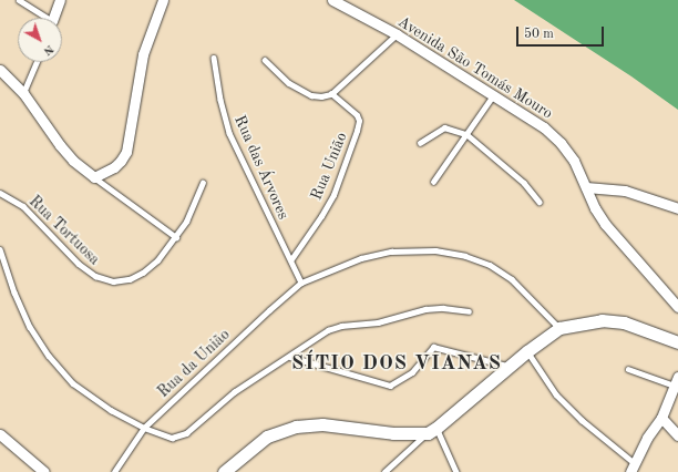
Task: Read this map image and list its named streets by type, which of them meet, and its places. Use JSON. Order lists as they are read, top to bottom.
{
  "streets": {
    "street": ["Avenida São Tomás Mouro"],
    "lane": [
      "Rua União",
      "Rua das Árvores",
      "Rua Tortuosa",
      "Rua da União"
    ]
  },
  "crossings": [
    ["Rua União", "Rua das Árvores"],
    ["Rua das Árvores", "Rua da União"]
  ],
  "districts": ["SÍTIO DOS VIANAS"],
  "scale_bar": "50 m",
  "north": "bottom right"
}
